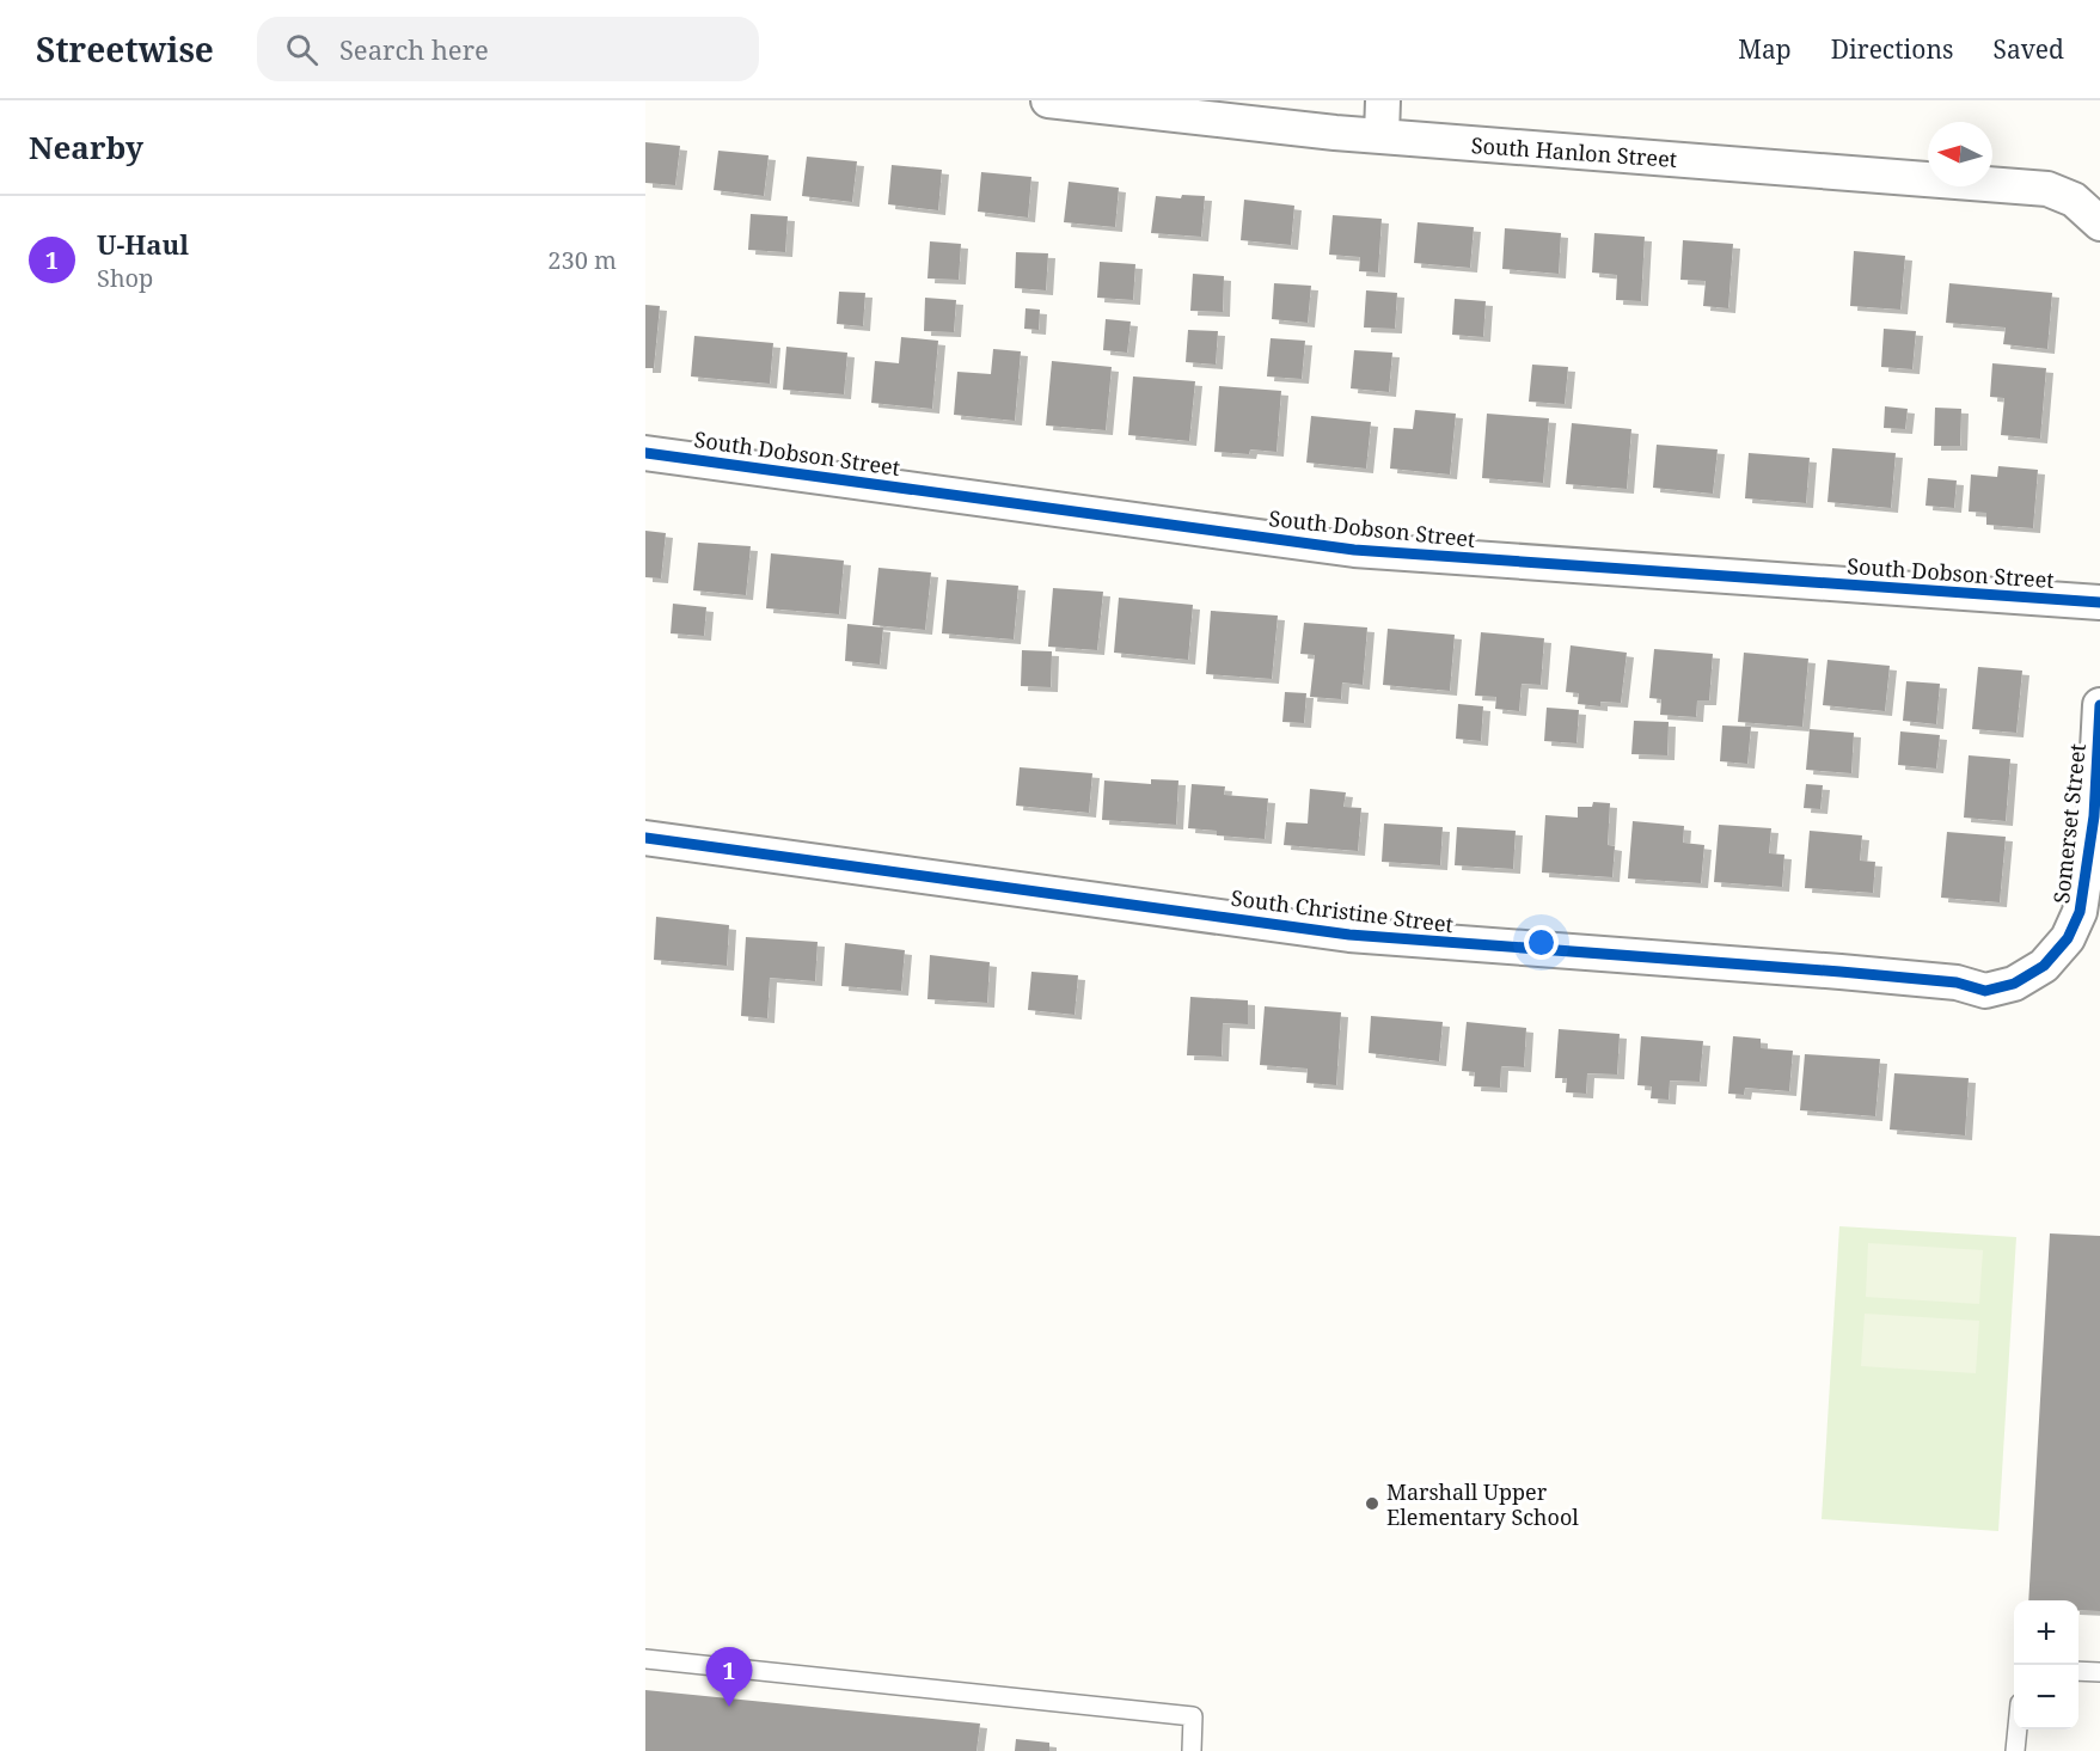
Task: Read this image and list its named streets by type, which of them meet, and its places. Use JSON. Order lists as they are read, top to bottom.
{
  "streets": {
    "street": [
      "South Hanlon Street",
      "South Dobson Street",
      "Somerset Street",
      "South Christine Street"
    ]
  },
  "crossings": [
    ["Somerset Street", "South Christine Street"]
  ],
  "places": ["Marshall Upper Elementary School"],
  "north": "left",
  "page": {
    "header": "Streetwise",
    "search": "Search here",
    "nav": ["Map", "Directions", "Saved"],
    "heading": "Nearby",
    "list": [
      {
        "mark": "1",
        "name": "U-Haul",
        "note": "Shop",
        "value": "230 m"
      }
    ],
    "map_buttons": ["+", "−"],
    "pins": "1"
  }
}
